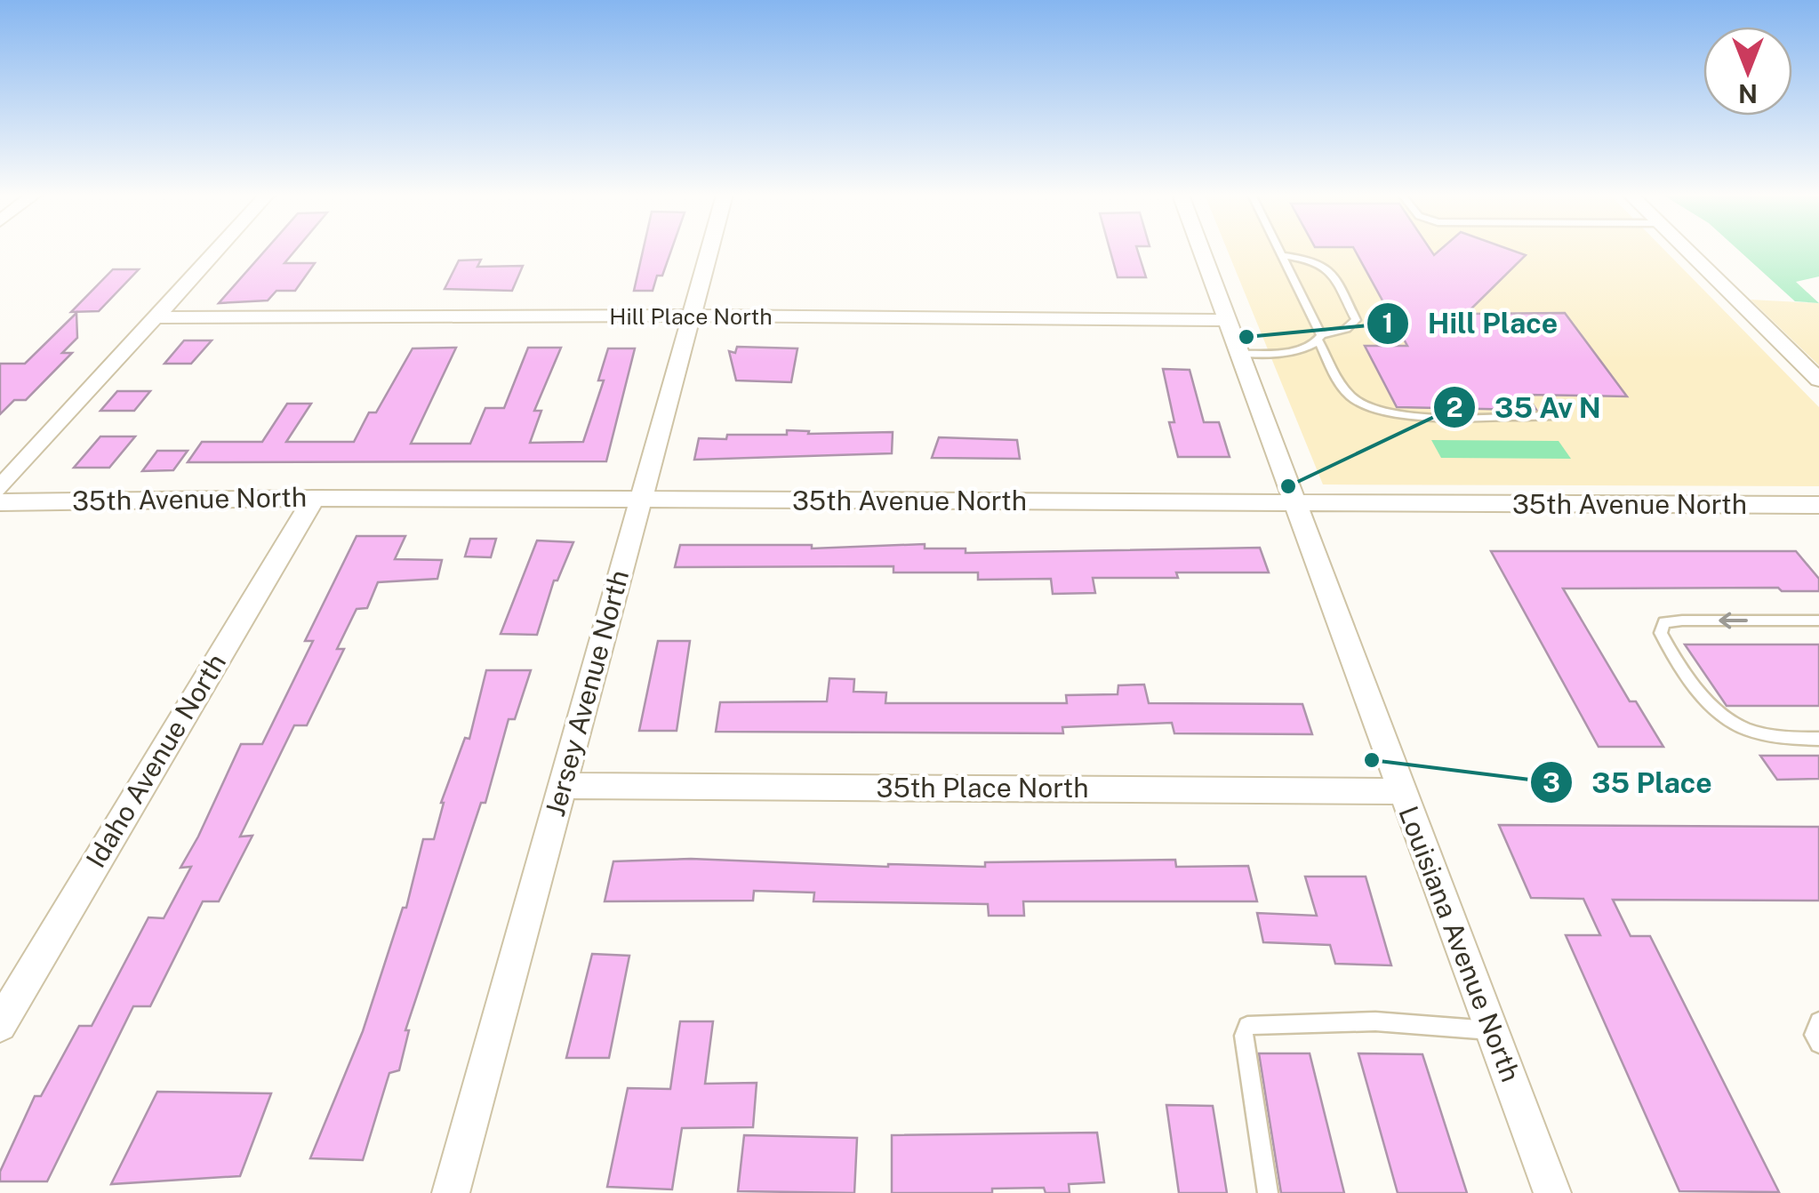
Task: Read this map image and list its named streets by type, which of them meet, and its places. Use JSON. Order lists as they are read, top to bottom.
{
  "streets": {
    "street": [
      "Hill Place North",
      "35th Avenue North",
      "Jersey Avenue North",
      "Idaho Avenue North",
      "35th Place North",
      "Louisiana Avenue North"
    ]
  },
  "crossings": [
    ["Hill Place North", "Jersey Avenue North"],
    ["Hill Place North", "Louisiana Avenue North"],
    ["35th Avenue North", "Jersey Avenue North"],
    ["35th Avenue North", "Idaho Avenue North"],
    ["35th Avenue North", "Louisiana Avenue North"],
    ["Jersey Avenue North", "35th Place North"],
    ["35th Place North", "Louisiana Avenue North"]
  ],
  "places": ["Hill Place", "35 Av N", "35 Place"],
  "north": "bottom"
}
